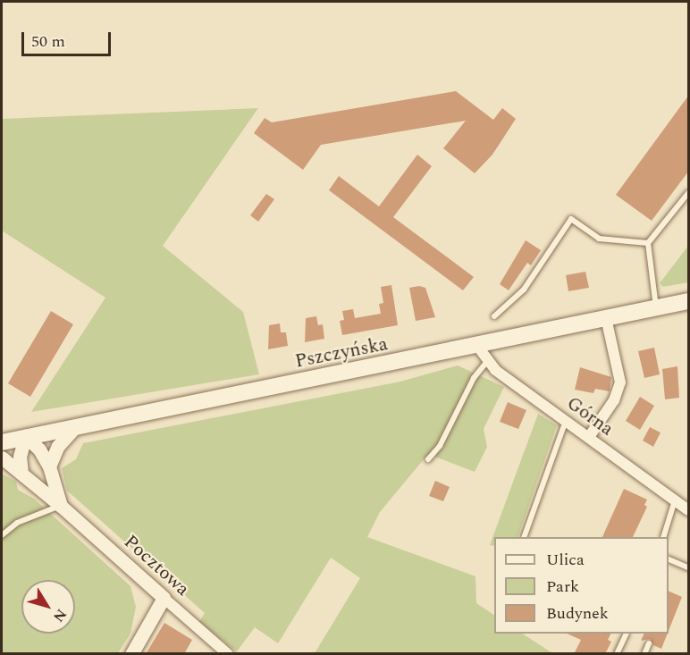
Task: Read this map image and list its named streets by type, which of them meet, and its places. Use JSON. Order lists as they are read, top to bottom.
{
  "streets": {
    "main road": ["Pszczyńska"],
    "street": ["Górna", "Pocztowa"]
  },
  "crossings": [
    ["Pszczyńska", "Górna"]
  ],
  "legend": ["Ulica", "Park", "Budynek"],
  "scale_bar": "50 m",
  "north": "bottom right"
}
